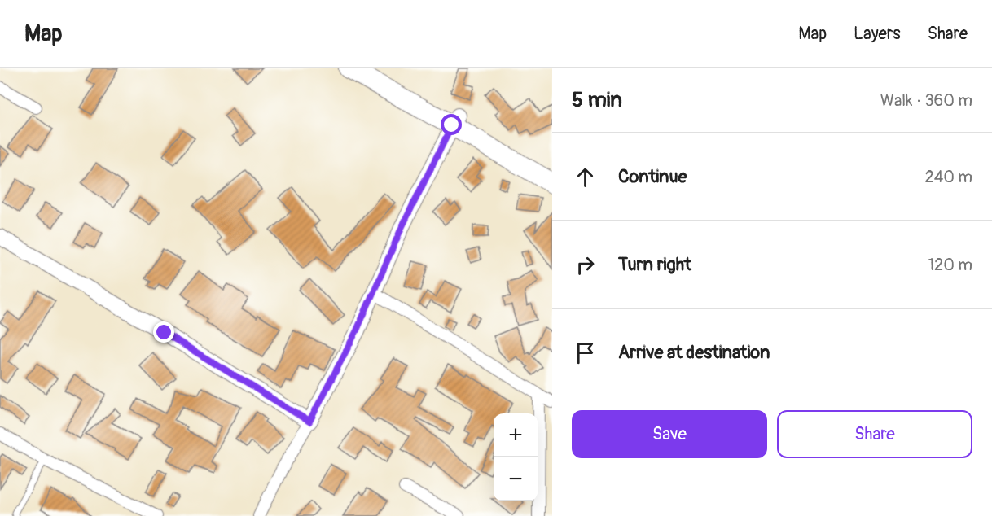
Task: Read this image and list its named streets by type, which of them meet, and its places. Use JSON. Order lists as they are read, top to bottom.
{
  "page": {
    "header": "Map",
    "nav": ["Map", "Layers", "Share"],
    "heading": ["5 min", "Walk · 360 m"],
    "list": [
      ["Continue", "240 m"],
      ["Turn right", "120 m"],
      "Arrive at destination"
    ],
    "buttons": ["Save", "Share"],
    "map_buttons": ["+", "−"]
  }
}
